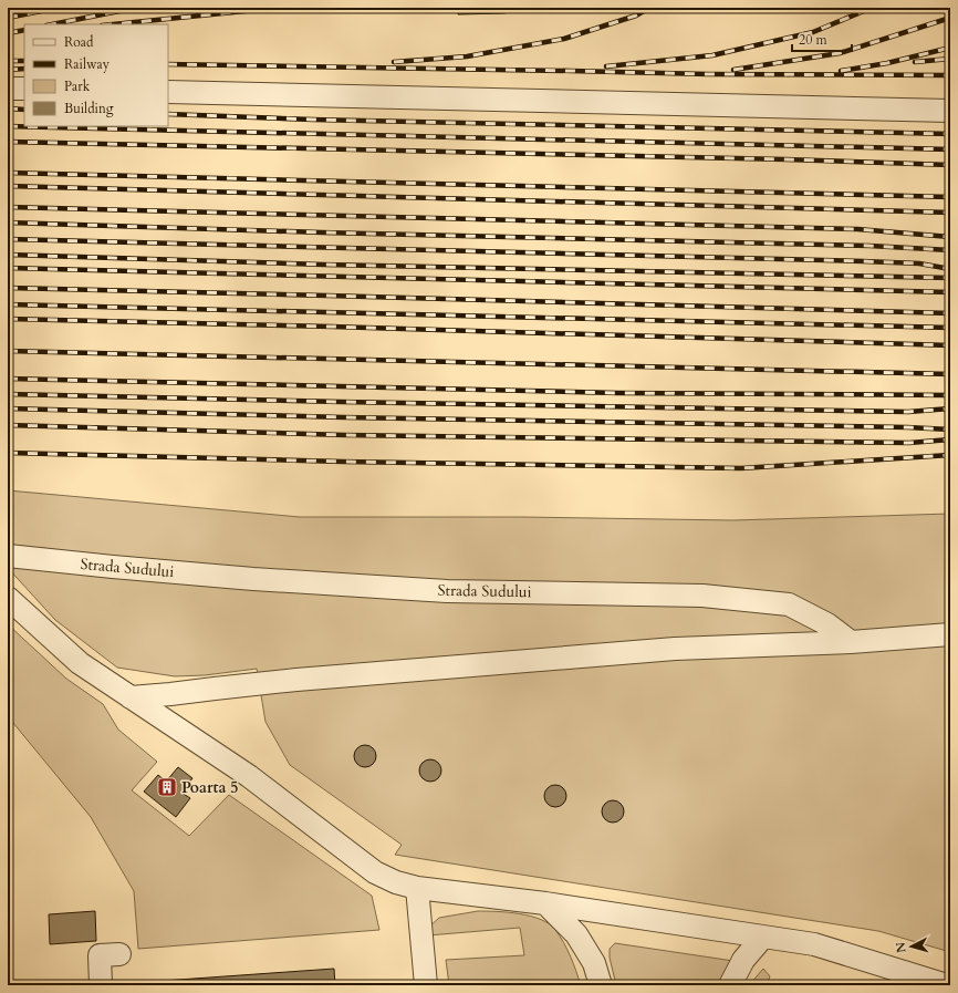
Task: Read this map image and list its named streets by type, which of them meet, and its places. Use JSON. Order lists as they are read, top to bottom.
{
  "streets": {
    "street": ["Strada Sudului"]
  },
  "places": {
    "building": ["Poarta 5"]
  },
  "legend": [
    "Road",
    "Railway",
    "Park",
    "Building"
  ],
  "scale_bar": "20 m",
  "north": "left"
}
